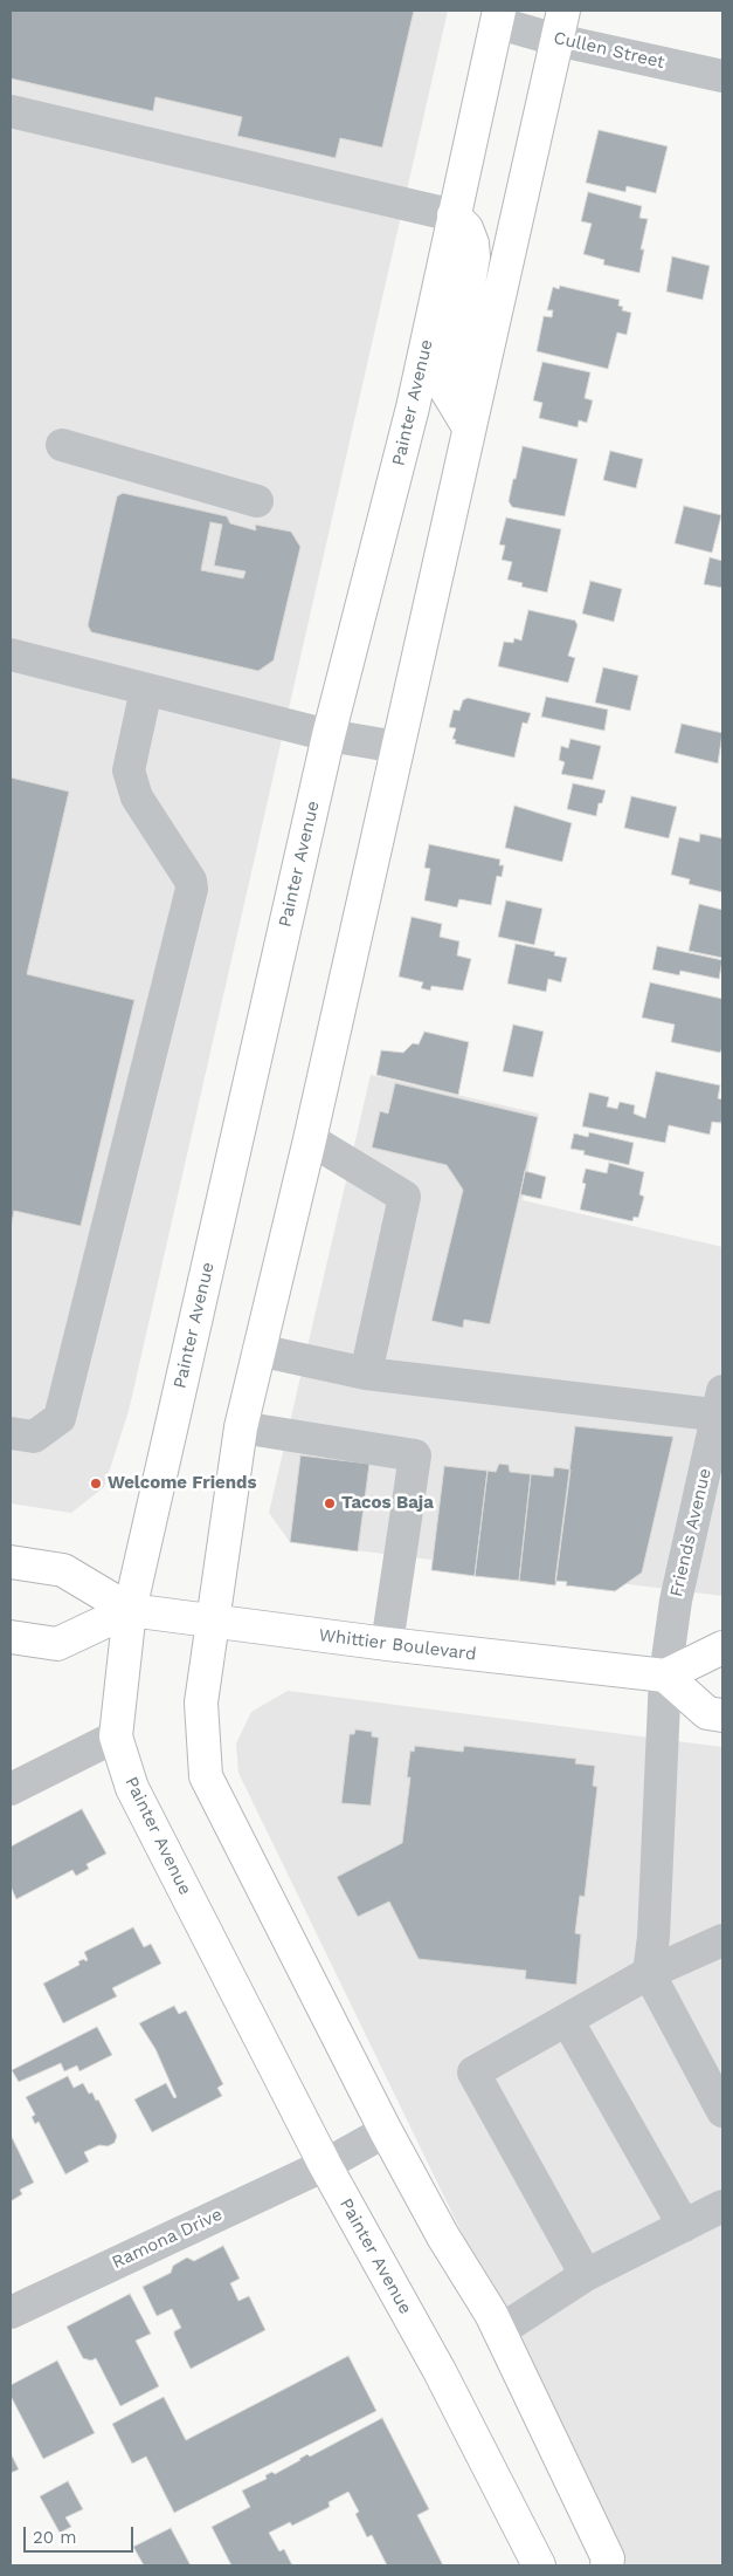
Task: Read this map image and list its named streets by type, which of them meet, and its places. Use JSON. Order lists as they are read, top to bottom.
{
  "streets": {
    "main road": ["Painter Avenue", "Whittier Boulevard"],
    "street": ["Cullen Street", "Friends Avenue", "Ramona Drive"]
  },
  "crossings": [
    ["Cullen Street", "Painter Avenue"],
    ["Painter Avenue", "Whittier Boulevard"],
    ["Painter Avenue", "Ramona Drive"],
    ["Friends Avenue", "Whittier Boulevard"]
  ],
  "places": ["Welcome Friends", "Tacos Baja"],
  "scale_bar": "20 m"
}
